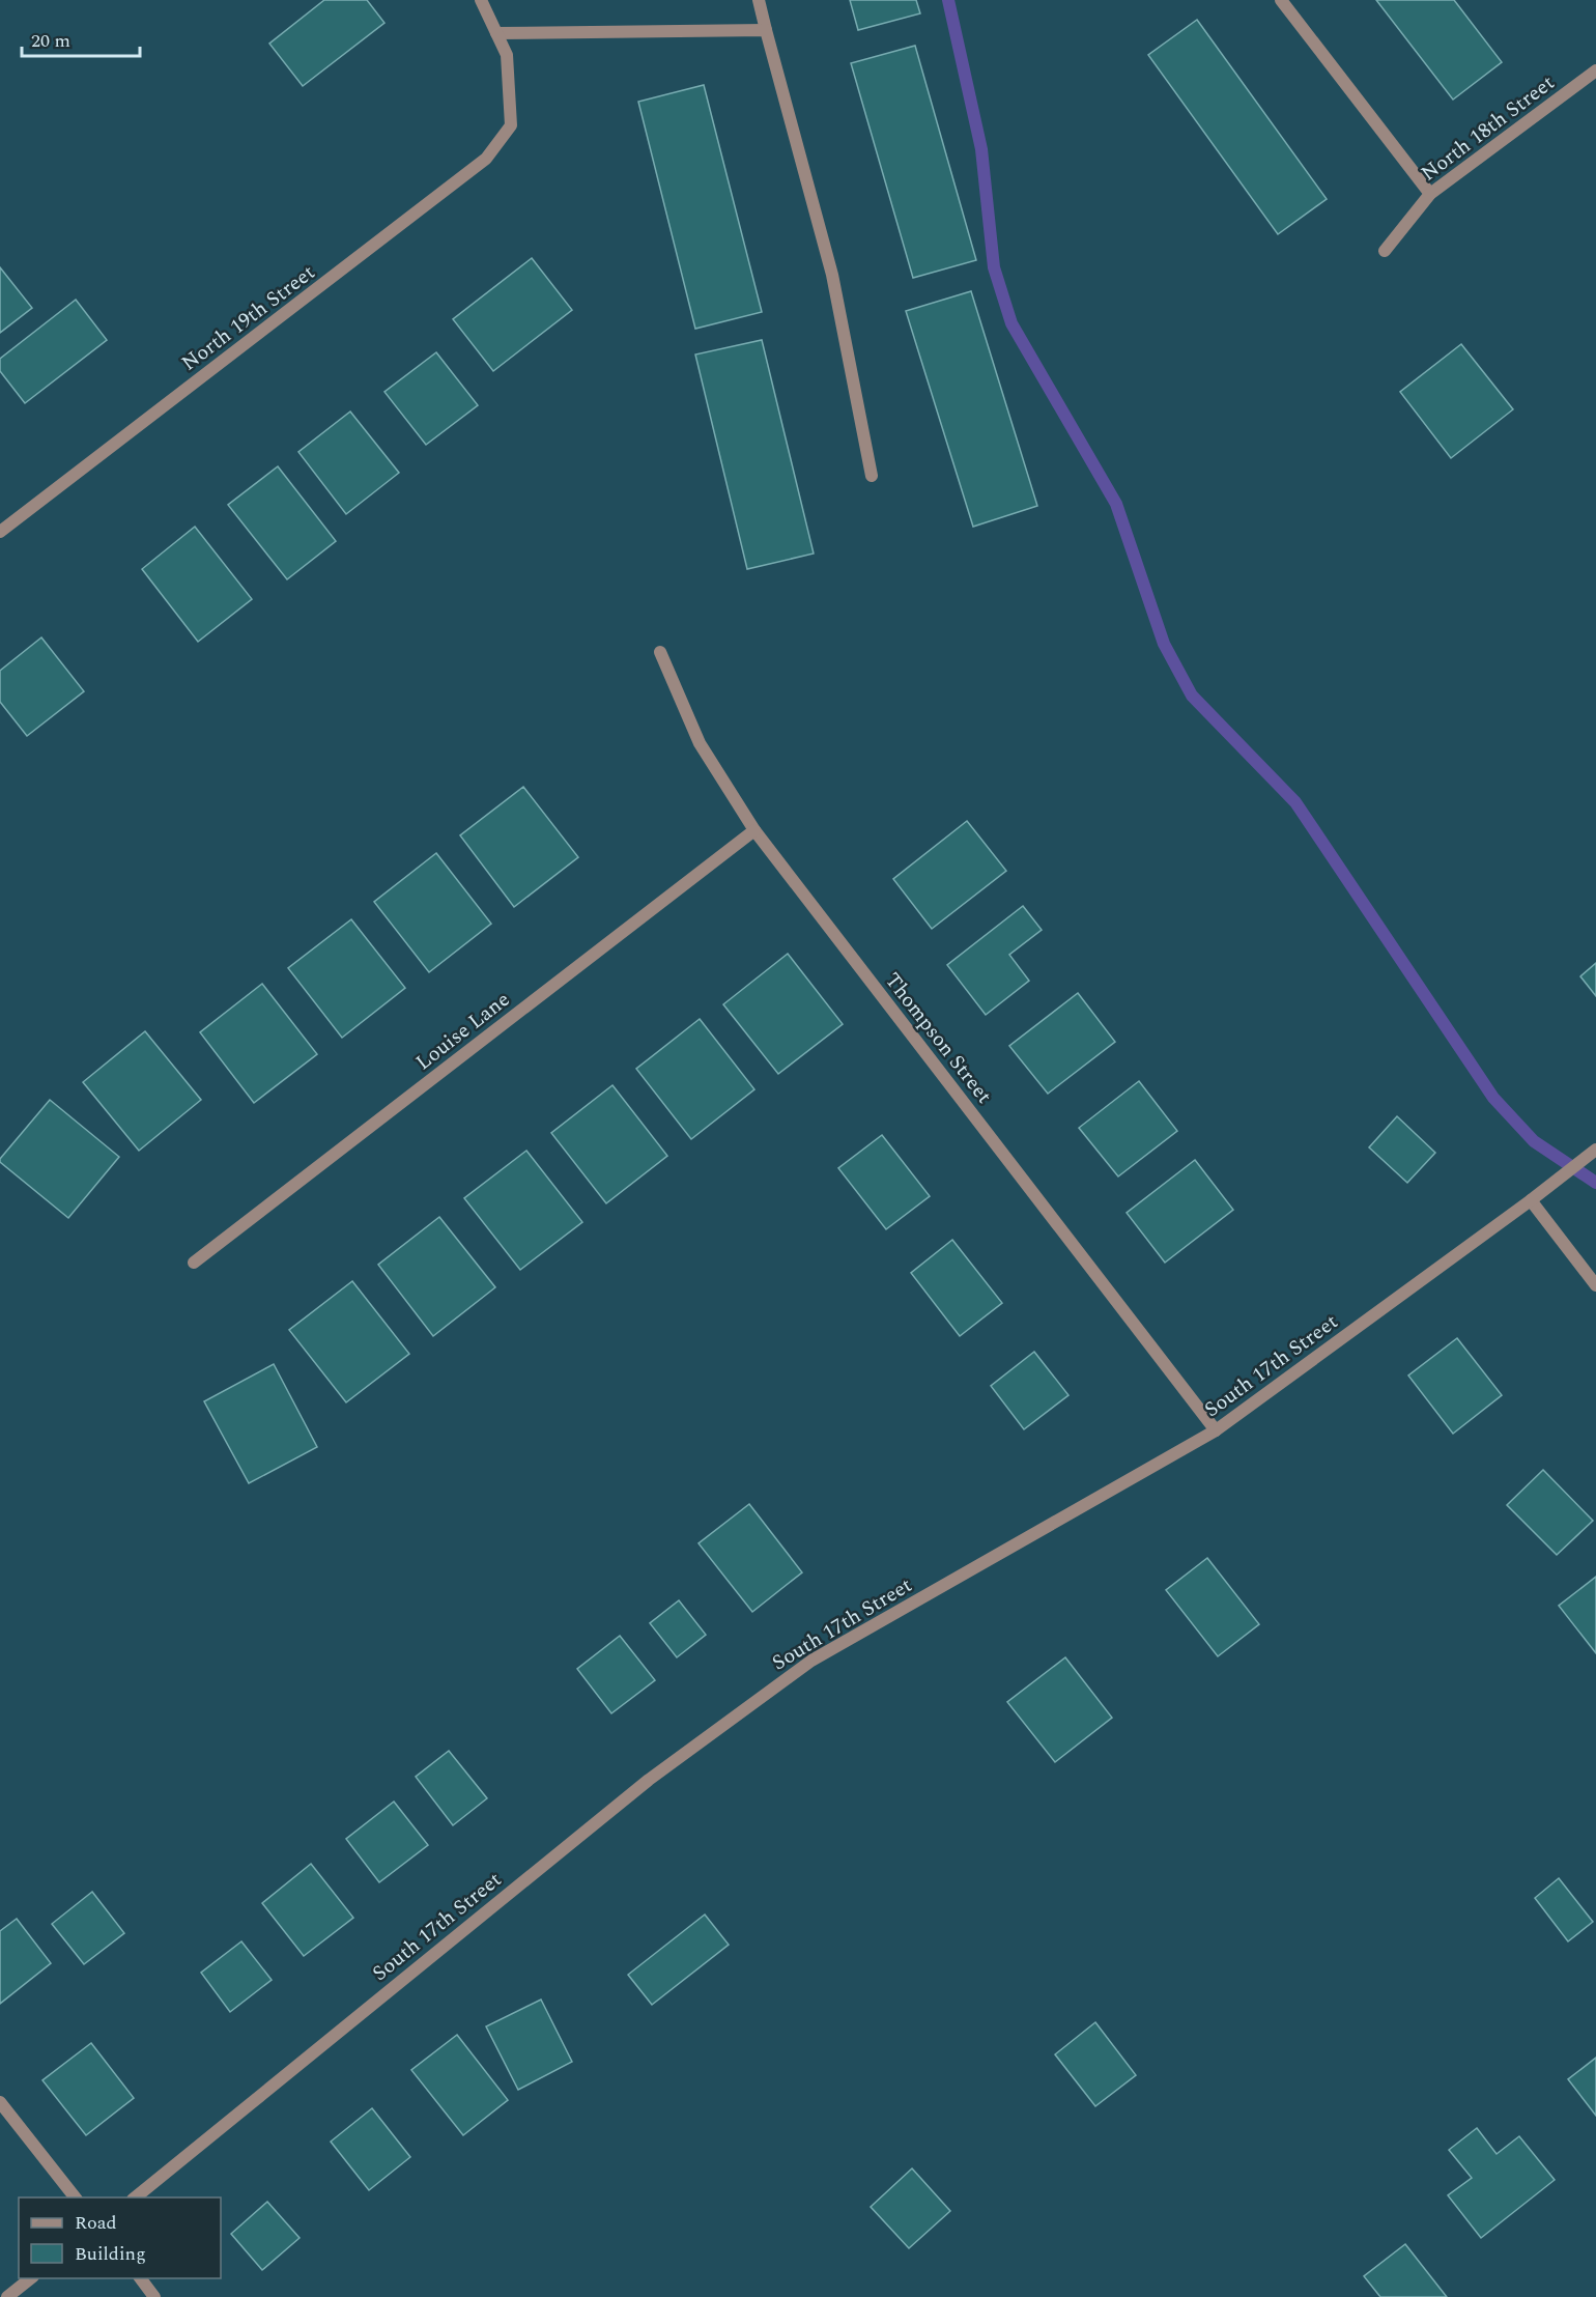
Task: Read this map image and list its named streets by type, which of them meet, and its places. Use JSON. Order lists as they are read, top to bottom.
{
  "streets": {
    "street": [
      "North 18th Street",
      "North 19th Street",
      "Louise Lane",
      "Thompson Street",
      "South 17th Street"
    ]
  },
  "crossings": [
    ["Louise Lane", "Thompson Street"],
    ["Thompson Street", "South 17th Street"]
  ],
  "legend": ["Road", "Building"],
  "scale_bar": "20 m"
}
